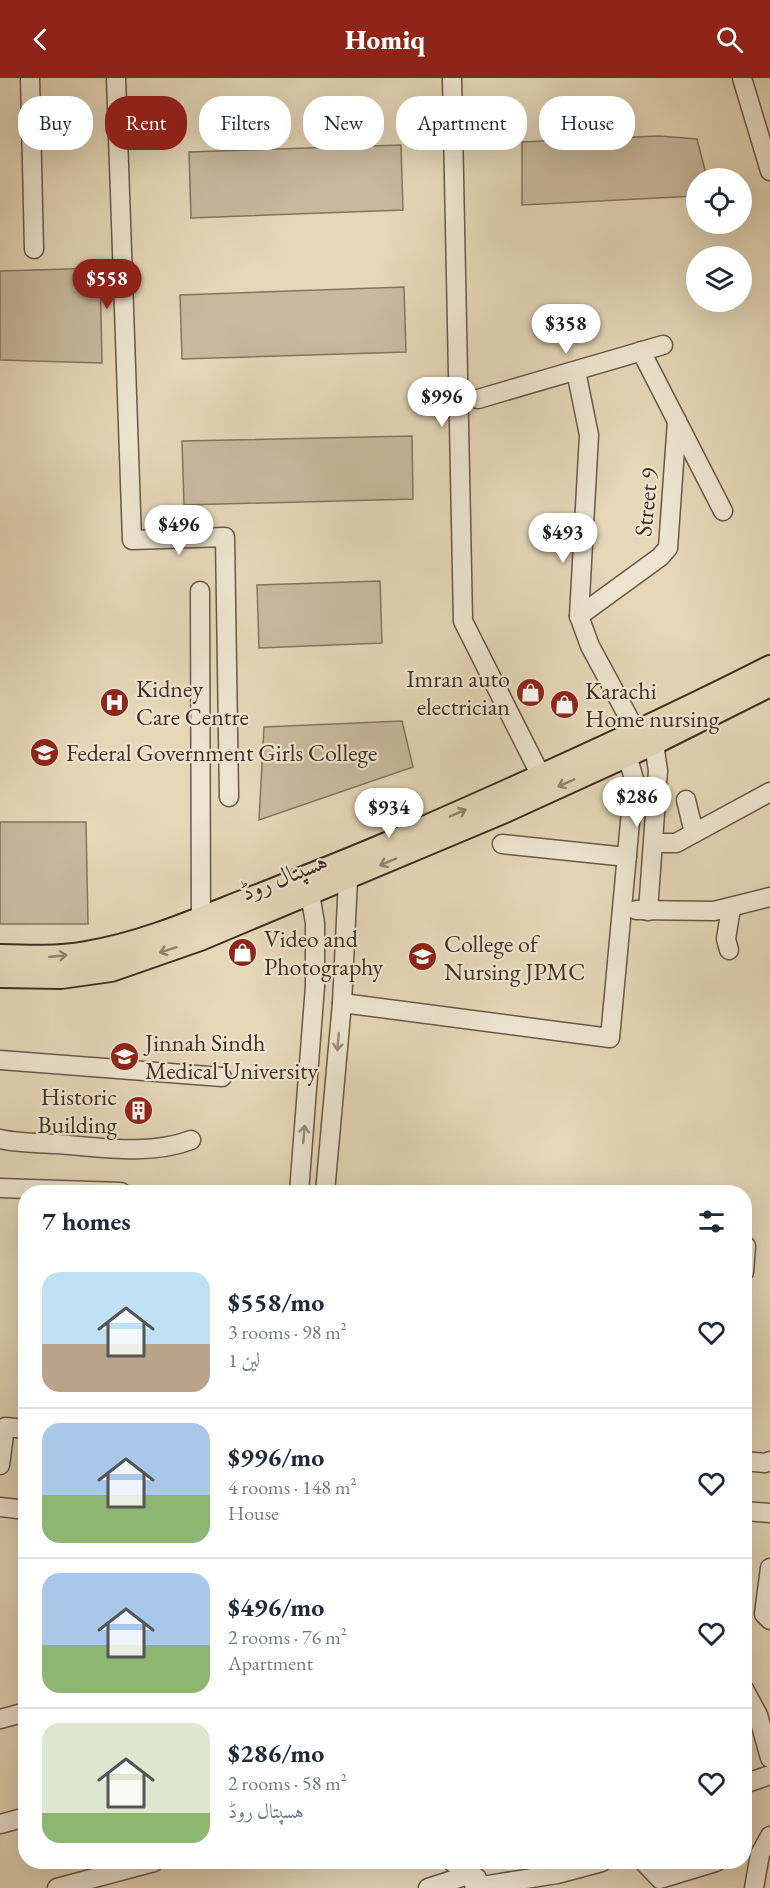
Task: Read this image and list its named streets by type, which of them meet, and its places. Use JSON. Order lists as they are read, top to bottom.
{
  "streets": {
    "main road": ["ہسپتال روڈ"],
    "street": ["Street 9"]
  },
  "places": {
    "shop": ["Imran auto electrician", "Karachi Home nursing", "Video and Photography"],
    "hospital": ["Kidney Care Centre"],
    "school or university": ["Federal Government Girls College", "College of Nursing JPMC", "Jinnah Sindh Medical University"],
    "building": ["Historic Building"]
  },
  "page": {
    "header": "Homiq",
    "chip": [
      "Buy",
      "Rent",
      "Filters",
      "New",
      "Apartment",
      "House"
    ],
    "price": [
      "$558",
      "$358",
      "$996",
      "$496",
      "$493",
      "$286",
      "$934"
    ],
    "heading": "7 homes",
    "list": [
      {
        "name": "$558/mo",
        "note": "3 rooms · 98 m² · لین 1"
      },
      {
        "name": "$996/mo",
        "note": "4 rooms · 148 m² · House"
      },
      {
        "name": "$496/mo",
        "note": "2 rooms · 76 m² · Apartment"
      },
      {
        "name": "$286/mo",
        "note": "2 rooms · 58 m² · ہسپتال روڈ"
      }
    ]
  }
}
